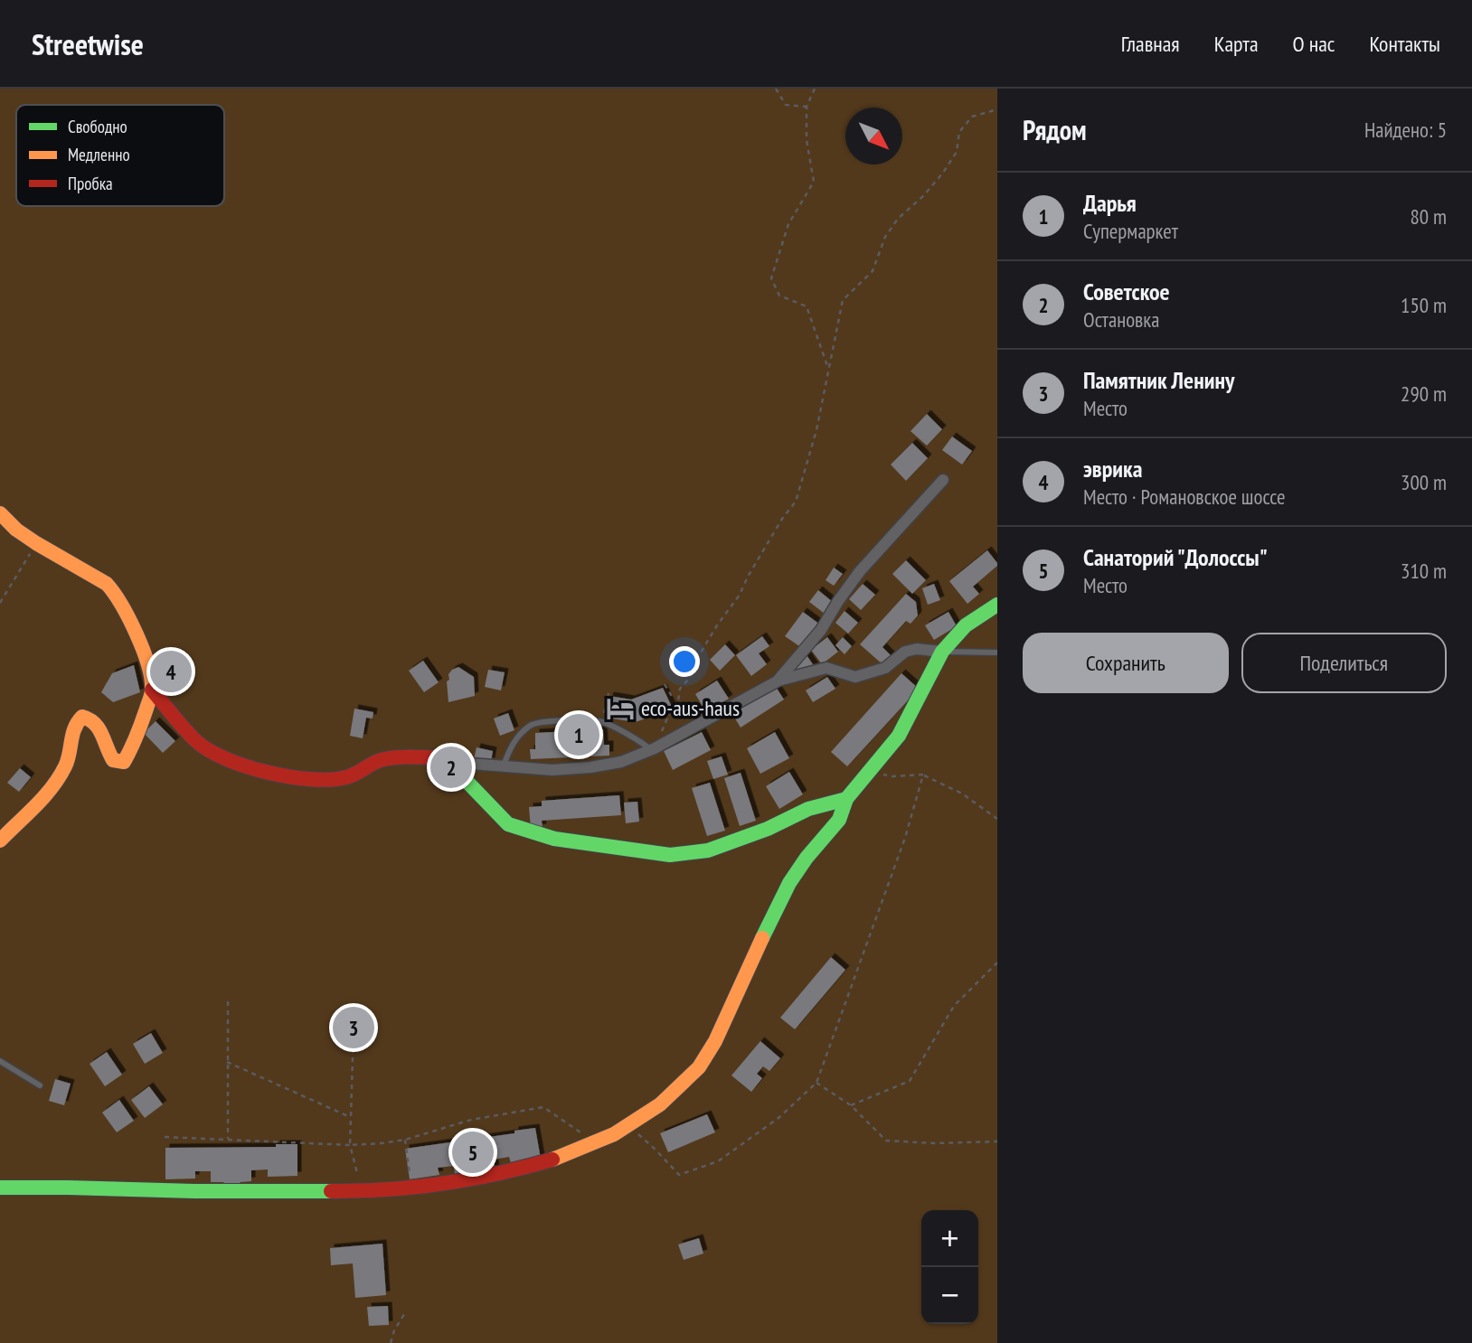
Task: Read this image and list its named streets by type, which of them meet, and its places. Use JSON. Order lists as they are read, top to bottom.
{
  "places": {
    "hotel": ["eco-aus-haus"]
  },
  "legend": ["Свободно", "Медленно", "Пробка"],
  "north": "bottom right",
  "page": {
    "header": "Streetwise",
    "nav": [
      "Главная",
      "Карта",
      "О нас",
      "Контакты"
    ],
    "heading": ["Рядом", "Найдено: 5"],
    "list": [
      {
        "mark": "1",
        "name": "Дарья",
        "note": "Супермаркет",
        "value": "80 m"
      },
      {
        "mark": "2",
        "name": "Советское",
        "note": "Остановка",
        "value": "150 m"
      },
      {
        "mark": "3",
        "name": "Памятник Ленину",
        "note": "Место",
        "value": "290 m"
      },
      {
        "mark": "4",
        "name": "эврика",
        "note": "Место · Романовское шоссе",
        "value": "300 m"
      },
      {
        "mark": "5",
        "name": "Санаторий \"Долоссы\"",
        "note": "Место",
        "value": "310 m"
      }
    ],
    "buttons": ["Сохранить", "Поделиться"],
    "pins": [
      "4",
      "1",
      "2",
      "3",
      "5"
    ],
    "map_buttons": ["+", "−"]
  }
}
